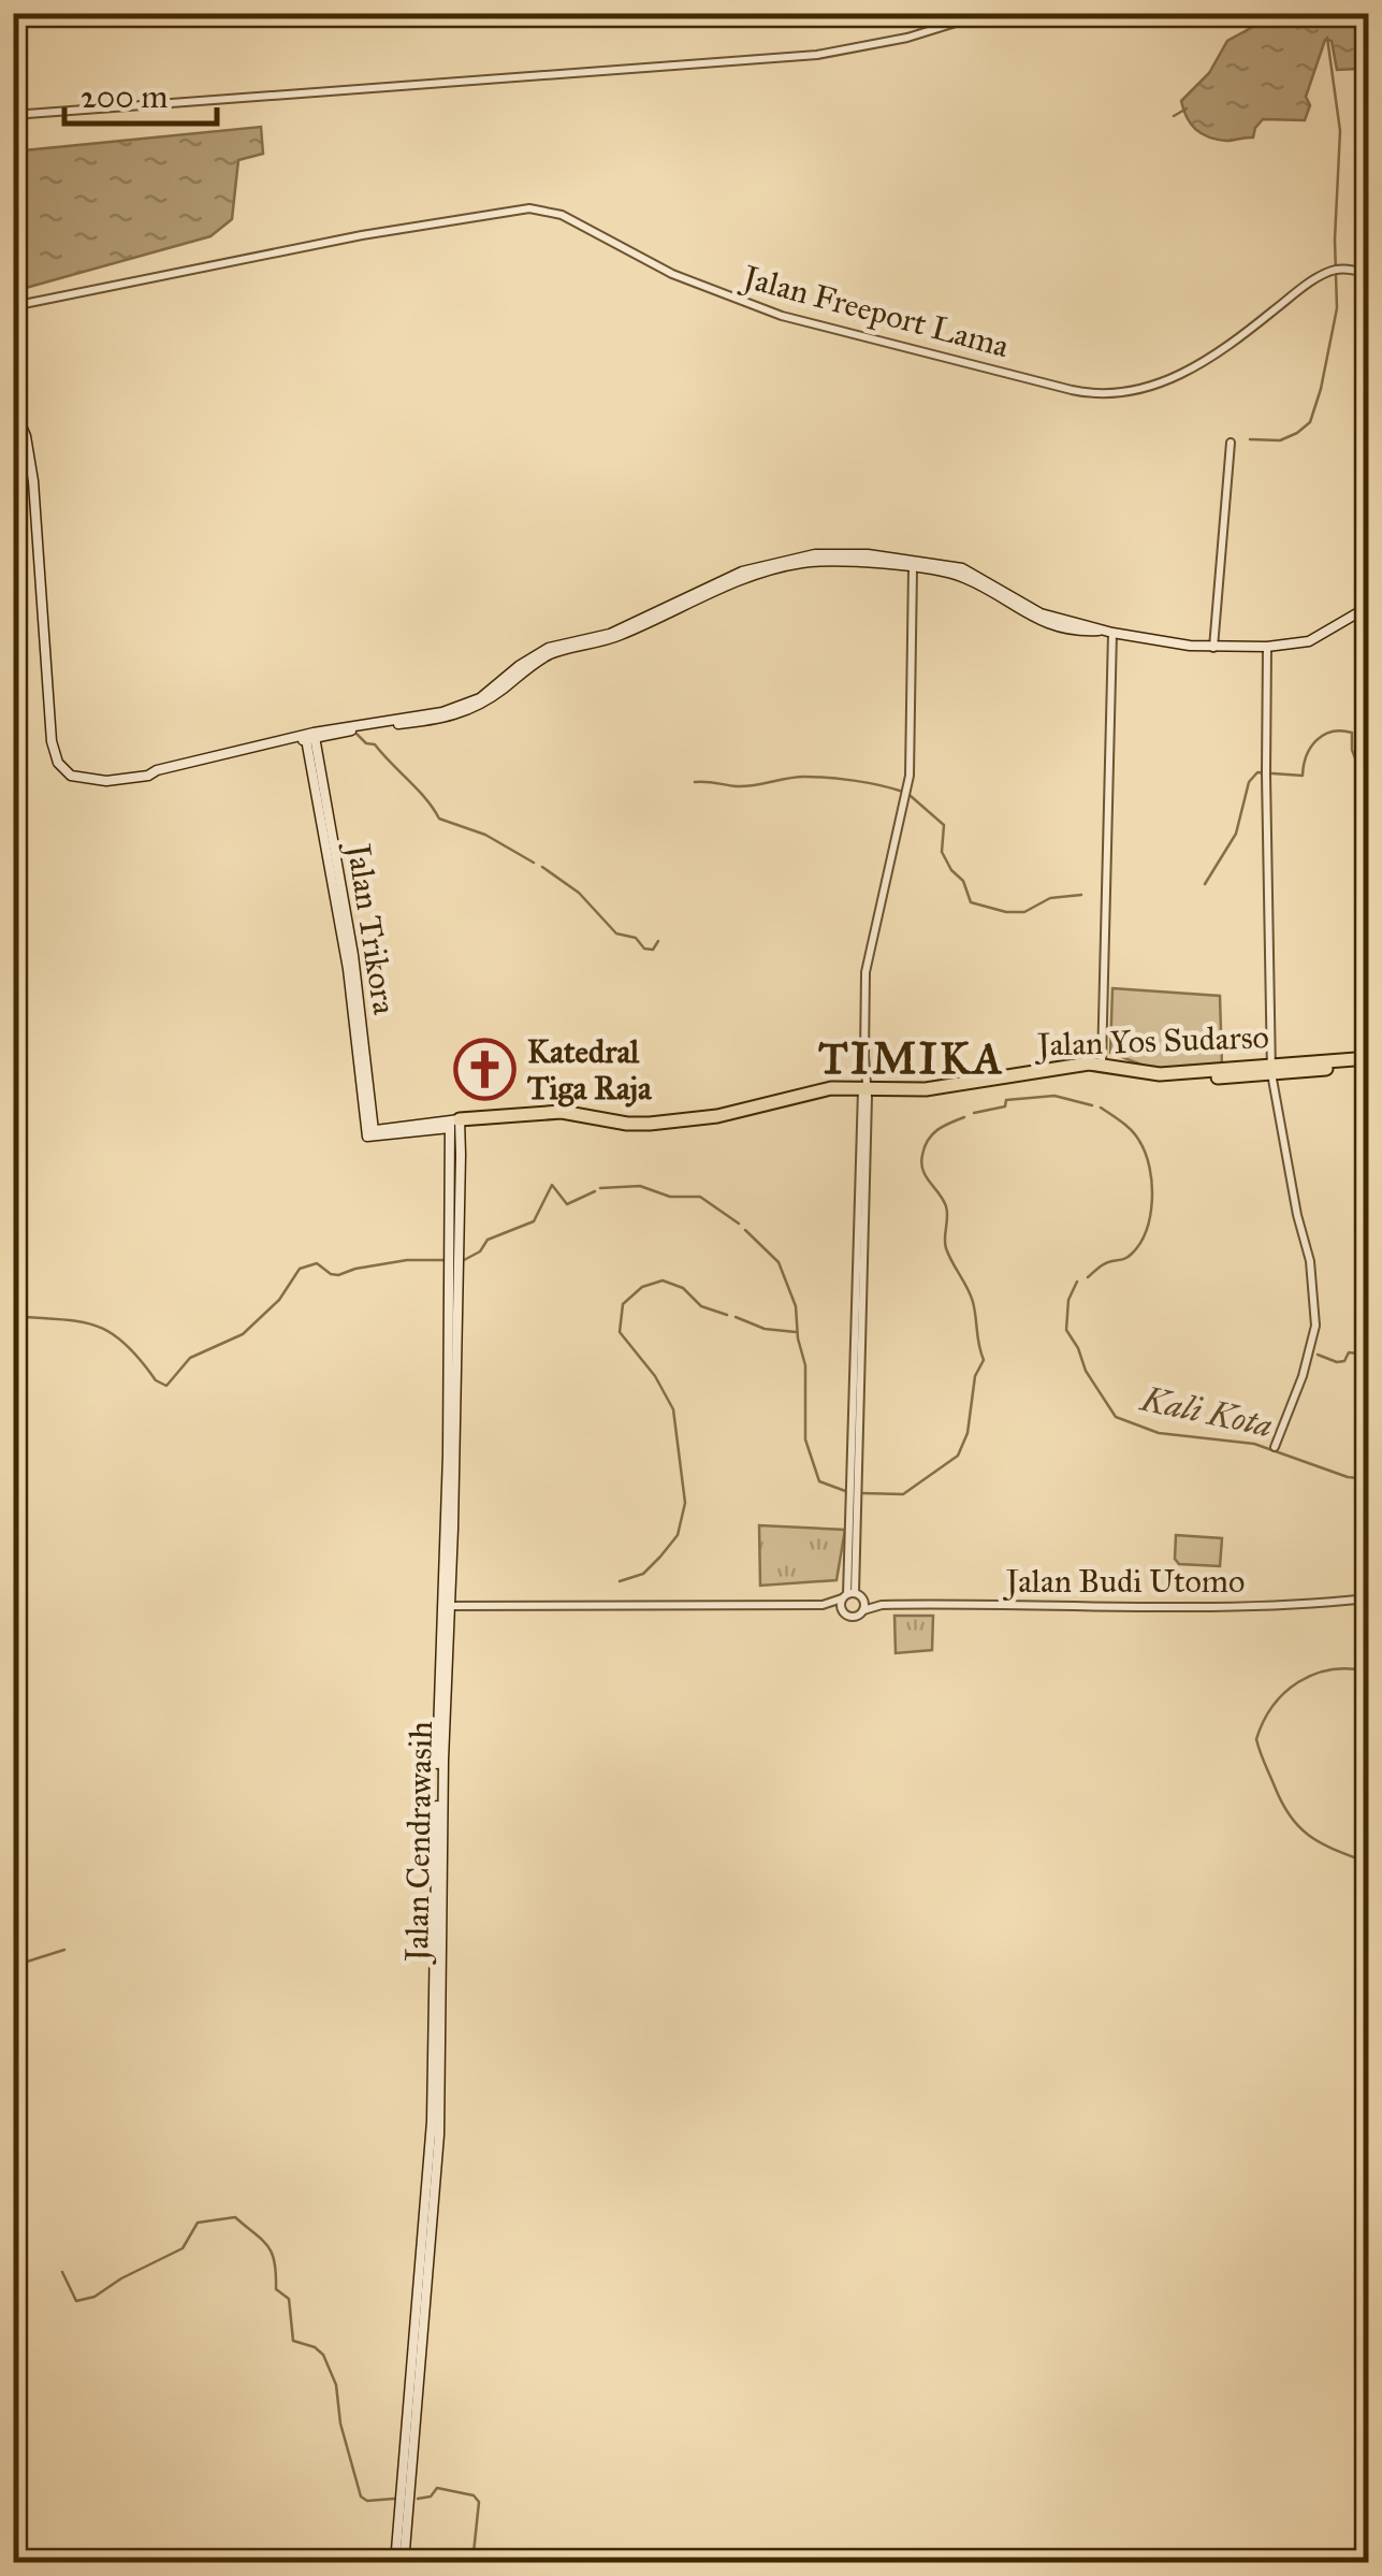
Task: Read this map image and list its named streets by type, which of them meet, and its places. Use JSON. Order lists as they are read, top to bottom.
{
  "streets": {
    "highway": ["Jalan Yos Sudarso"],
    "main road": ["Jalan Trikora", "Jalan Cendrawasih"],
    "street": ["Jalan Freeport Lama", "Jalan Budi Utomo"]
  },
  "crossings": [
    ["Jalan Trikora", "Jalan Yos Sudarso"],
    ["Jalan Yos Sudarso", "Jalan Cendrawasih"]
  ],
  "districts": ["TIMIKA"],
  "water": ["Kali Kota"],
  "places": {
    "church": ["Katedral Tiga Raja"]
  },
  "scale_bar": "200 m"
}
